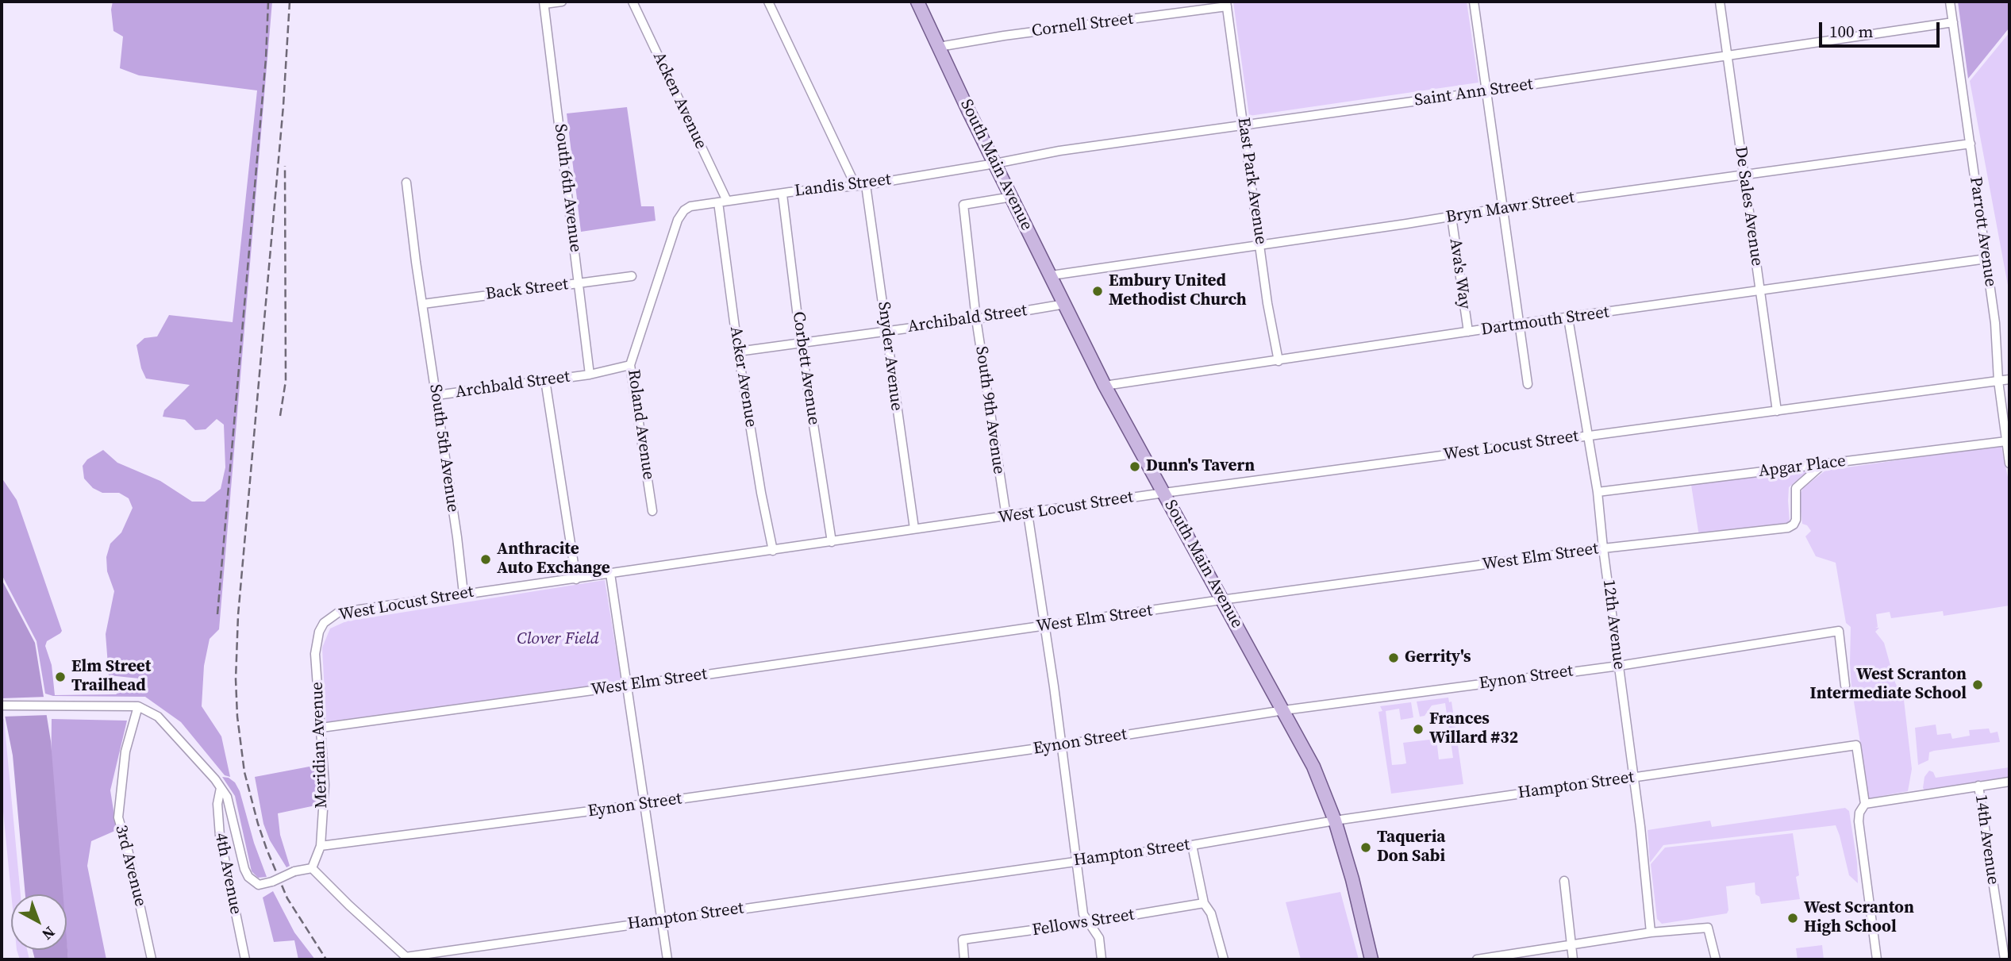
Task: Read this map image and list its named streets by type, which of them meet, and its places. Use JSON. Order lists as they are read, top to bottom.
{
  "streets": {
    "main road": ["South Main Avenue"],
    "street": [
      "Cornell Street",
      "Saint Ann Street",
      "Acken Avenue",
      "East Park Avenue",
      "Landis Street",
      "South 6th Avenue",
      "De Sales Avenue",
      "Bryn Mawr Street",
      "Parrott Avenue",
      "Ava's Way",
      "Back Street",
      "Archibald Street",
      "Dartmouth Street",
      "Snyder Avenue",
      "Corbett Avenue",
      "Acker Avenue",
      "Archbald Street",
      "South 9th Avenue",
      "Roland Avenue",
      "West Locust Street",
      "South 5th Avenue",
      "Apgar Place",
      "West Elm Street",
      "12th Avenue",
      "Eynon Street",
      "Meridian Avenue",
      "Hampton Street",
      "14th Avenue",
      "3rd Avenue",
      "4th Avenue",
      "Fellows Street"
    ]
  },
  "crossings": [
    ["Cornell Street", "South Main Avenue"],
    ["Cornell Street", "East Park Avenue"],
    ["Saint Ann Street", "South Main Avenue"],
    ["Saint Ann Street", "East Park Avenue"],
    ["Saint Ann Street", "Landis Street"],
    ["Saint Ann Street", "De Sales Avenue"],
    ["Saint Ann Street", "Parrott Avenue"],
    ["Acken Avenue", "Landis Street"],
    ["Acken Avenue", "Acker Avenue"],
    ["South Main Avenue", "Landis Street"],
    ["South Main Avenue", "Bryn Mawr Street"],
    ["South Main Avenue", "Archibald Street"],
    ["South Main Avenue", "Dartmouth Street"],
    ["South Main Avenue", "South 9th Avenue"],
    ["South Main Avenue", "West Locust Street"],
    ["South Main Avenue", "West Elm Street"],
    ["South Main Avenue", "Eynon Street"],
    ["South Main Avenue", "Hampton Street"],
    ["East Park Avenue", "Bryn Mawr Street"],
    ["East Park Avenue", "Dartmouth Street"],
    ["Landis Street", "Snyder Avenue"],
    ["Landis Street", "Corbett Avenue"],
    ["Landis Street", "Acker Avenue"],
    ["Landis Street", "Roland Avenue"],
    ["South 6th Avenue", "Back Street"],
    ["South 6th Avenue", "Archbald Street"],
    ["De Sales Avenue", "Bryn Mawr Street"],
    ["De Sales Avenue", "Dartmouth Street"],
    ["De Sales Avenue", "West Locust Street"],
    ["Bryn Mawr Street", "Parrott Avenue"],
    ["Bryn Mawr Street", "Ava's Way"],
    ["Parrott Avenue", "Dartmouth Street"],
    ["Parrott Avenue", "West Locust Street"],
    ["Parrott Avenue", "Apgar Place"],
    ["Ava's Way", "Dartmouth Street"],
    ["Back Street", "South 5th Avenue"],
    ["Archibald Street", "Snyder Avenue"],
    ["Archibald Street", "Corbett Avenue"],
    ["Archibald Street", "Acker Avenue"],
    ["Archibald Street", "South 9th Avenue"],
    ["Dartmouth Street", "12th Avenue"],
    ["Snyder Avenue", "West Locust Street"],
    ["Corbett Avenue", "West Locust Street"],
    ["Acker Avenue", "West Locust Street"],
    ["Archbald Street", "South 5th Avenue"],
    ["South 9th Avenue", "West Locust Street"],
    ["West Locust Street", "South 5th Avenue"],
    ["West Locust Street", "12th Avenue"],
    ["West Locust Street", "Meridian Avenue"],
    ["Apgar Place", "West Elm Street"],
    ["Apgar Place", "12th Avenue"],
    ["West Elm Street", "12th Avenue"],
    ["West Elm Street", "Meridian Avenue"],
    ["12th Avenue", "Eynon Street"],
    ["12th Avenue", "Hampton Street"],
    ["Eynon Street", "Meridian Avenue"]
  ],
  "parks": ["Clover Field"],
  "places": [
    "Embury United Methodist Church",
    "Dunn's Tavern",
    "Anthracite Auto Exchange",
    "Gerrity's",
    "Elm Street Trailhead",
    "West Scranton Intermediate School",
    "Frances Willard #32",
    "Taqueria Don Sabi",
    "West Scranton High School"
  ],
  "scale_bar": "100 m",
  "north": "bottom right"
}
